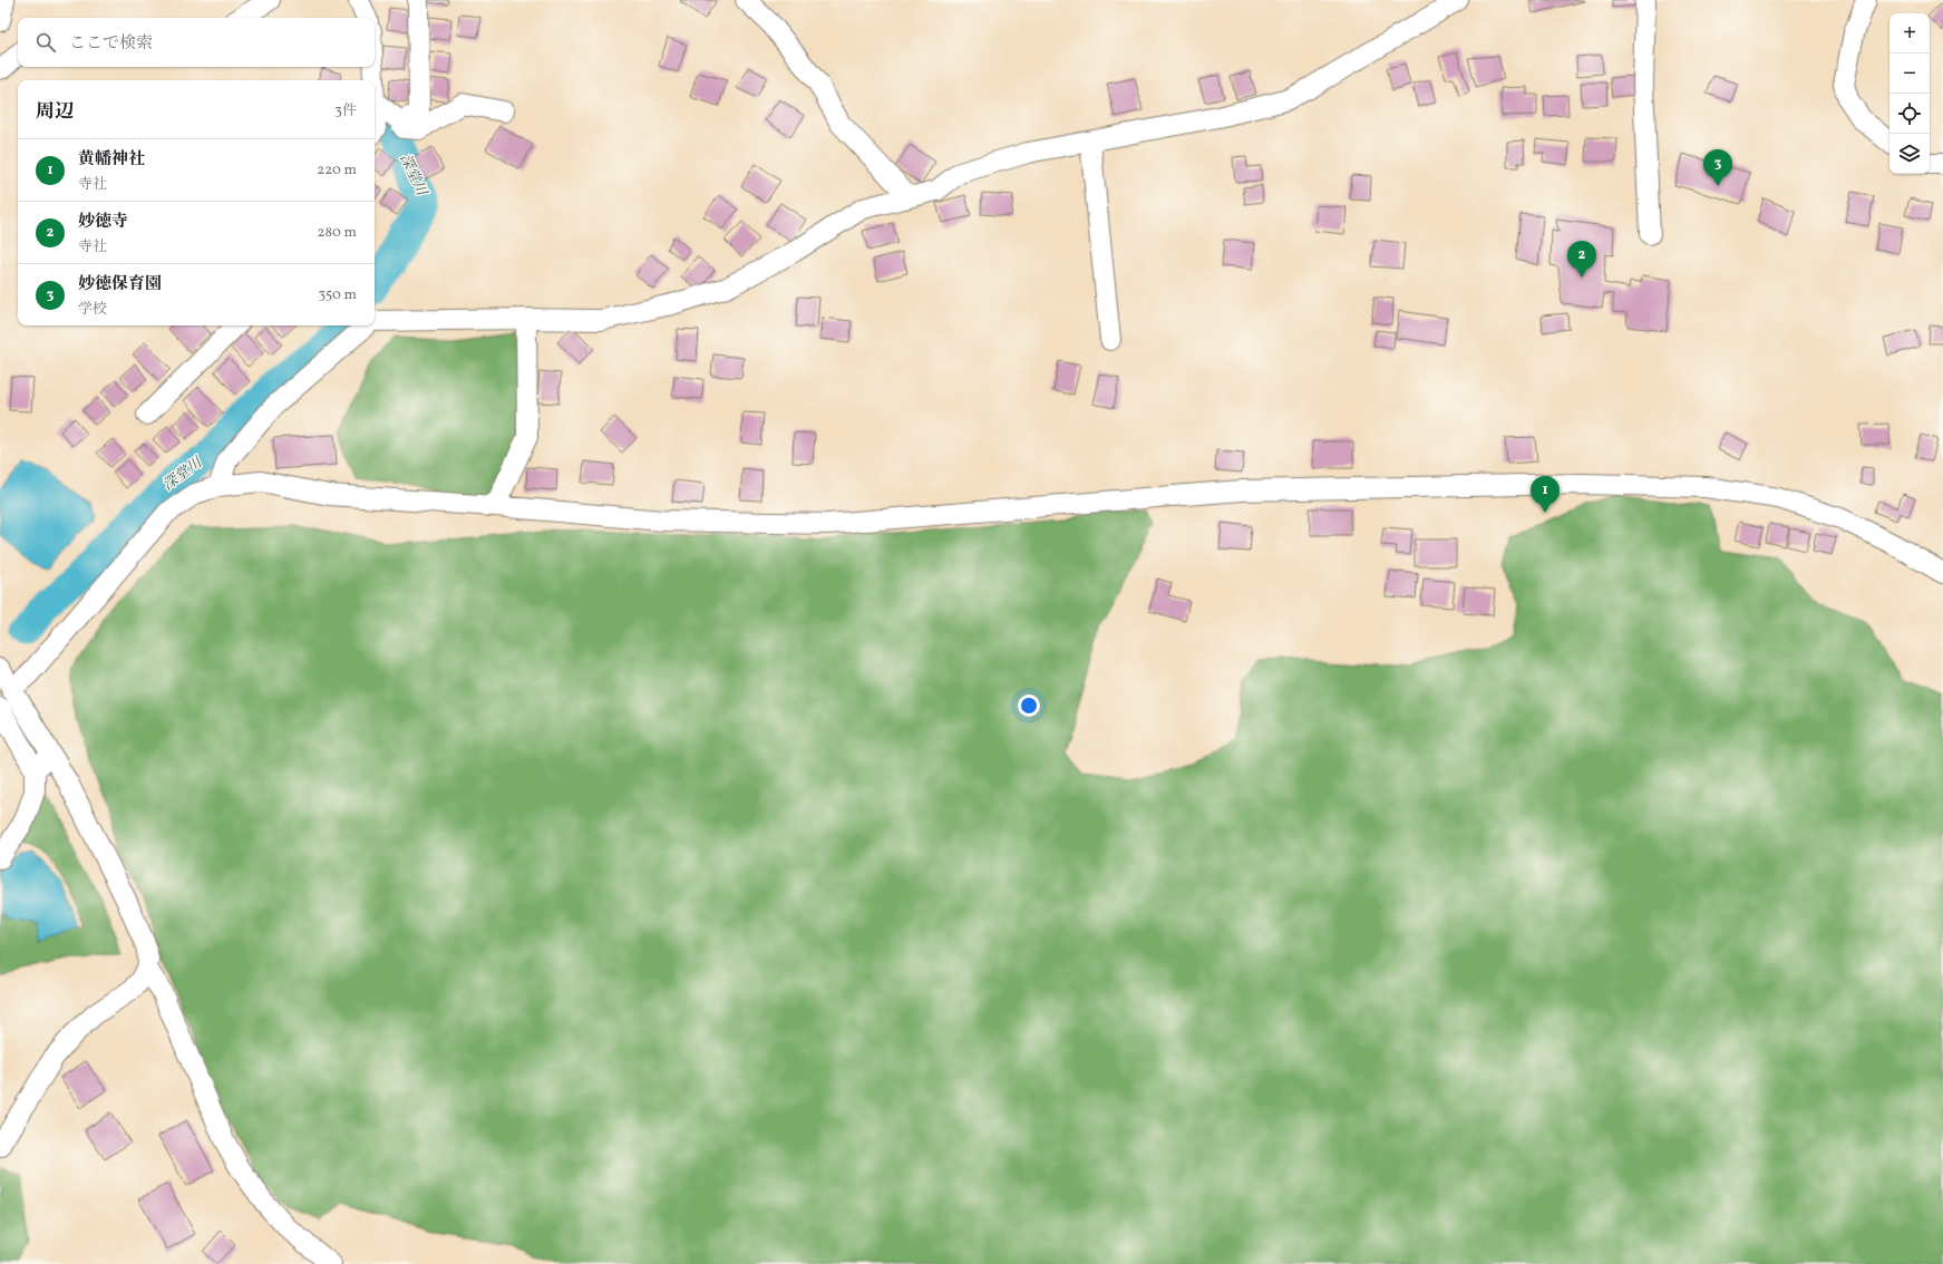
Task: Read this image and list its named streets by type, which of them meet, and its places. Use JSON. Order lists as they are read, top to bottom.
{
  "water": ["深堂川"],
  "page": {
    "map_buttons": ["+", "−"],
    "search": "ここで検索",
    "heading": ["周辺", "3件"],
    "list": [
      {
        "mark": "1",
        "name": "黄幡神社",
        "note": "寺社",
        "value": "220 m"
      },
      {
        "mark": "2",
        "name": "妙徳寺",
        "note": "寺社",
        "value": "280 m"
      },
      {
        "mark": "3",
        "name": "妙徳保育園",
        "note": "学校",
        "value": "350 m"
      }
    ],
    "pins": ["3", "2", "1"]
  }
}
